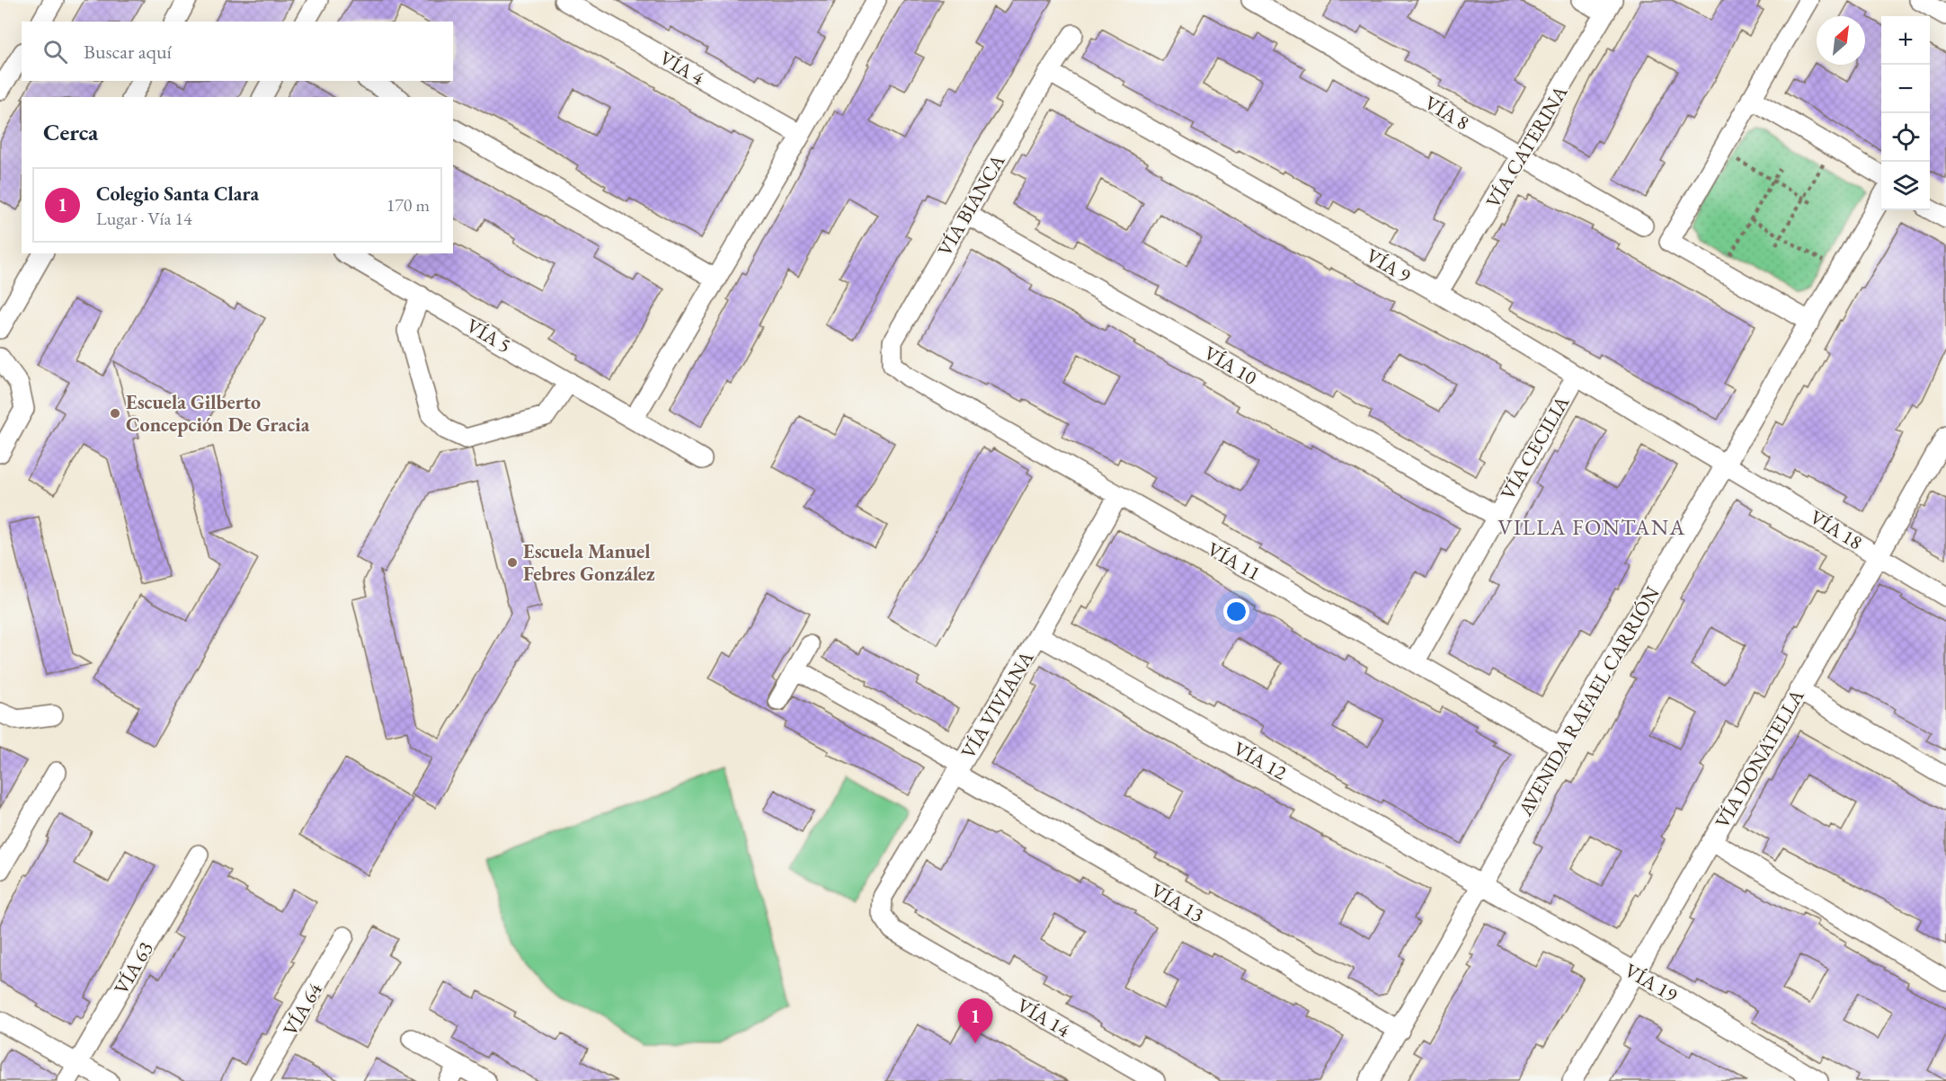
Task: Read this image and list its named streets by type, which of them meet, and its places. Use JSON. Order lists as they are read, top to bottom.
{
  "streets": {
    "street": [
      "VÍA 4",
      "VÍA 8",
      "VÍA CATERINA",
      "VÍA BIANCA",
      "VÍA 9",
      "VÍA 5",
      "VÍA 10",
      "VÍA CECILIA",
      "VÍA 18",
      "VÍA 11",
      "AVENIDA RAFAEL CARRIÓN",
      "VÍA VIVIANA",
      "VÍA DONATELLA",
      "VÍA 12",
      "VÍA 13",
      "VÍA 63",
      "VÍA 19",
      "VÍA 64",
      "VÍA 14"
    ]
  },
  "crossings": [
    ["VÍA 8", "VÍA CATERINA"],
    ["VÍA CATERINA", "VÍA 9"],
    ["VÍA BIANCA", "VÍA 9"],
    ["VÍA BIANCA", "VÍA 10"],
    ["VÍA BIANCA", "VÍA 11"],
    ["VÍA 9", "VÍA CECILIA"],
    ["VÍA 9", "VÍA 18"],
    ["VÍA 9", "AVENIDA RAFAEL CARRIÓN"],
    ["VÍA 10", "VÍA CECILIA"],
    ["VÍA CECILIA", "VÍA 11"],
    ["VÍA 18", "AVENIDA RAFAEL CARRIÓN"],
    ["VÍA 18", "VÍA DONATELLA"],
    ["VÍA 11", "AVENIDA RAFAEL CARRIÓN"],
    ["VÍA 11", "VÍA VIVIANA"],
    ["AVENIDA RAFAEL CARRIÓN", "VÍA 12"],
    ["AVENIDA RAFAEL CARRIÓN", "VÍA 13"],
    ["AVENIDA RAFAEL CARRIÓN", "VÍA 19"],
    ["VÍA VIVIANA", "VÍA 12"],
    ["VÍA VIVIANA", "VÍA 13"],
    ["VÍA VIVIANA", "VÍA 14"],
    ["VÍA DONATELLA", "VÍA 19"],
    ["VÍA 12", "VÍA 19"]
  ],
  "districts": ["VILLA FONTANA"],
  "places": ["Escuela Gilberto Concepción De Gracia", "Escuela Manuel Febres González"],
  "north": "top right",
  "page": {
    "map_buttons": ["+", "−"],
    "search": "Buscar aquí",
    "heading": "Cerca",
    "list": [
      {
        "mark": "1",
        "name": "Colegio Santa Clara",
        "note": "Lugar · Vía 14",
        "value": "170 m"
      }
    ],
    "pins": "1"
  }
}
